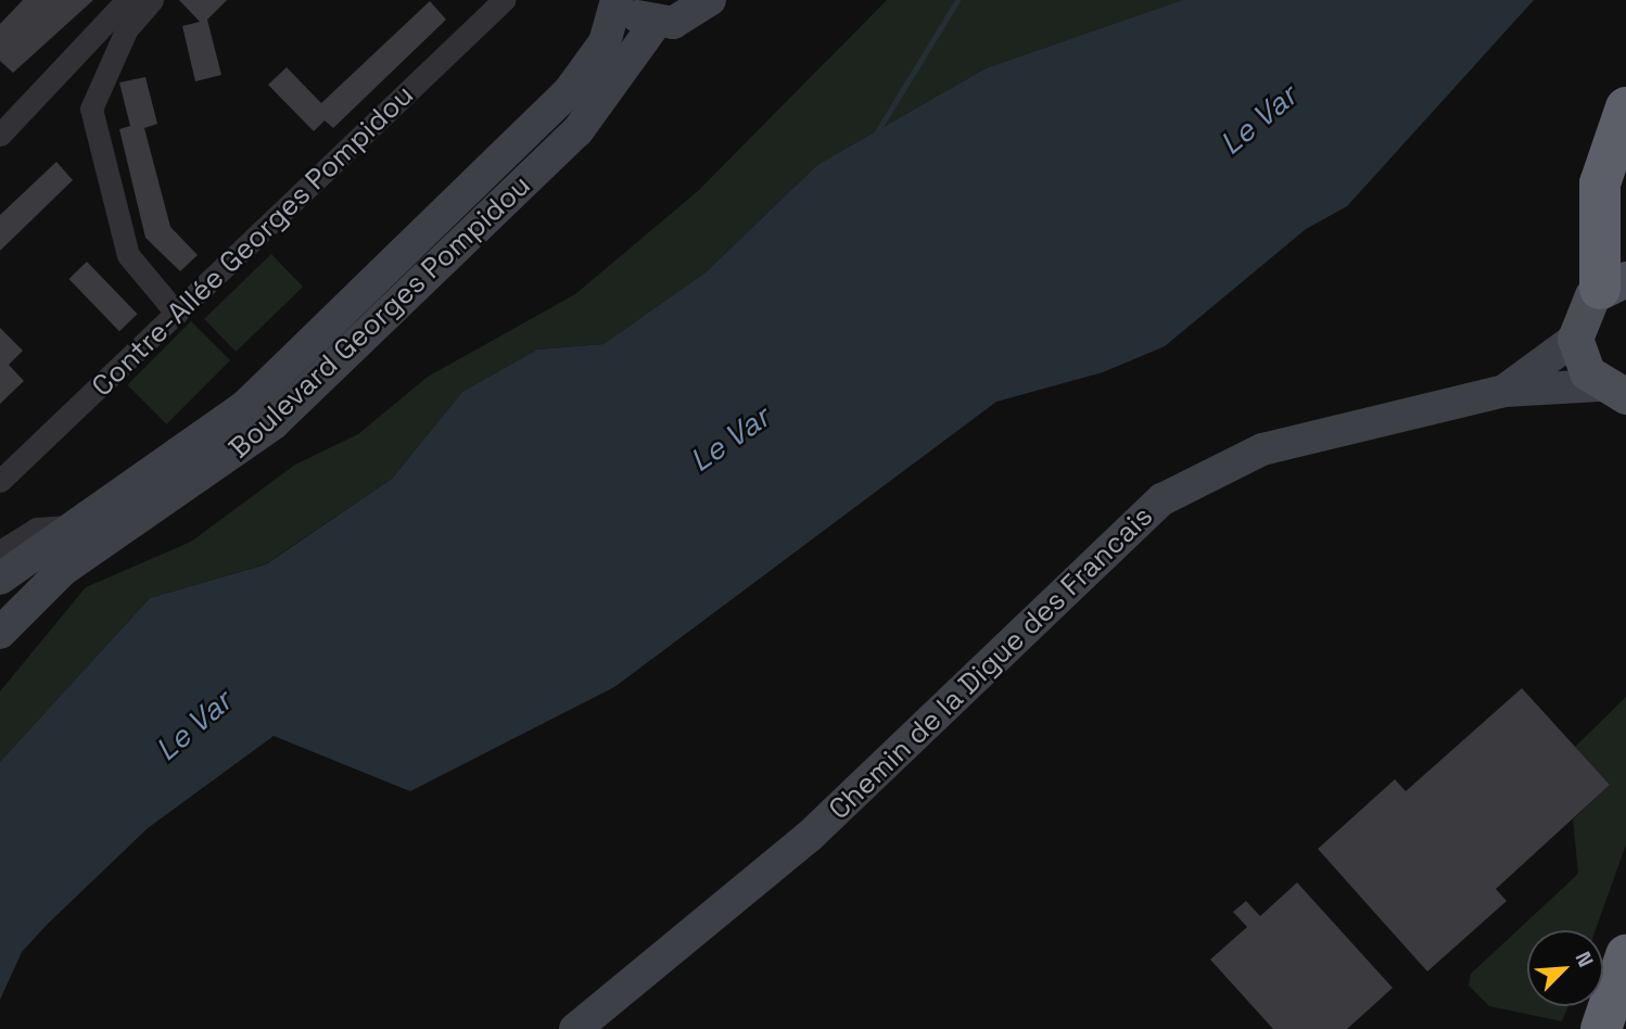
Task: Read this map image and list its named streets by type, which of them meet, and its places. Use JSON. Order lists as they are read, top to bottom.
{
  "streets": {
    "main road": ["Boulevard Georges Pompidou", "Chemin de la Digue des Francais"],
    "street": ["Contre-Allée Georges Pompidou"]
  },
  "water": ["Le Var"],
  "north": "top right"
}
